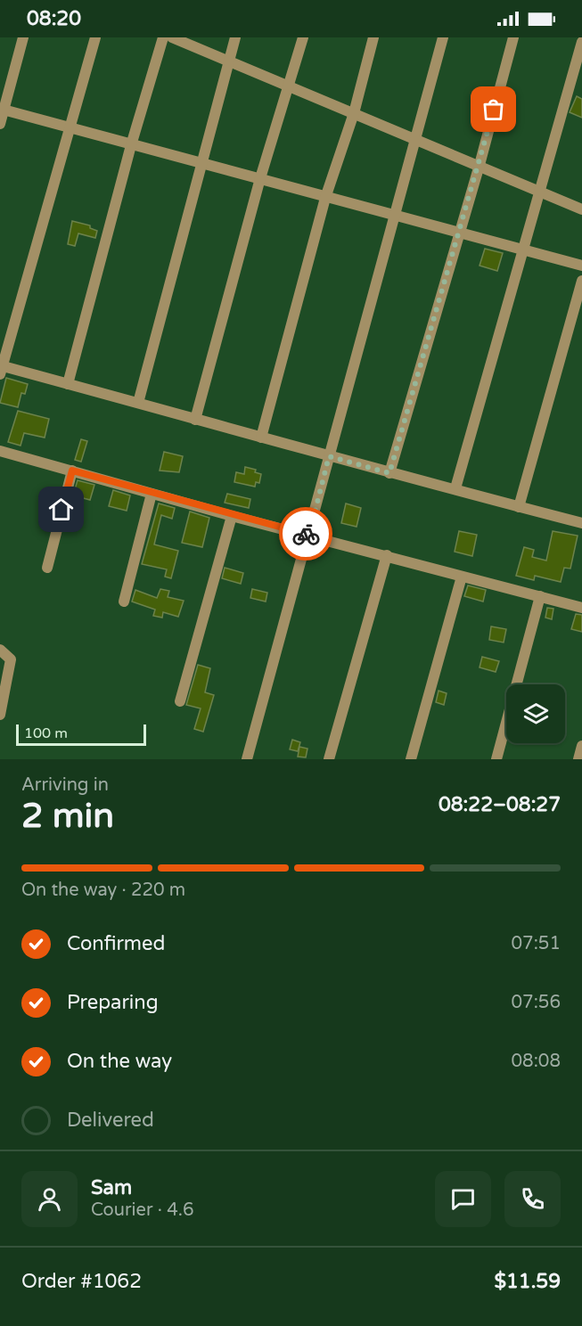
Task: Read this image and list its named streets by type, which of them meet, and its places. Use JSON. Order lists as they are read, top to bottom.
{
  "scale_bar": "100 m",
  "page": {
    "status": "08:20",
    "scale": "100 m",
    "heading": ["2 min", "Arriving in", "08:22–08:27"],
    "panel": [
      "Sam",
      "Courier · 4.6",
      "Order #1062",
      "$11.59"
    ],
    "bar": "On the way · 220 m",
    "list": [
      ["Confirmed", "07:51"],
      ["Preparing", "07:56"],
      ["On the way", "08:08"],
      "Delivered"
    ]
  }
}
